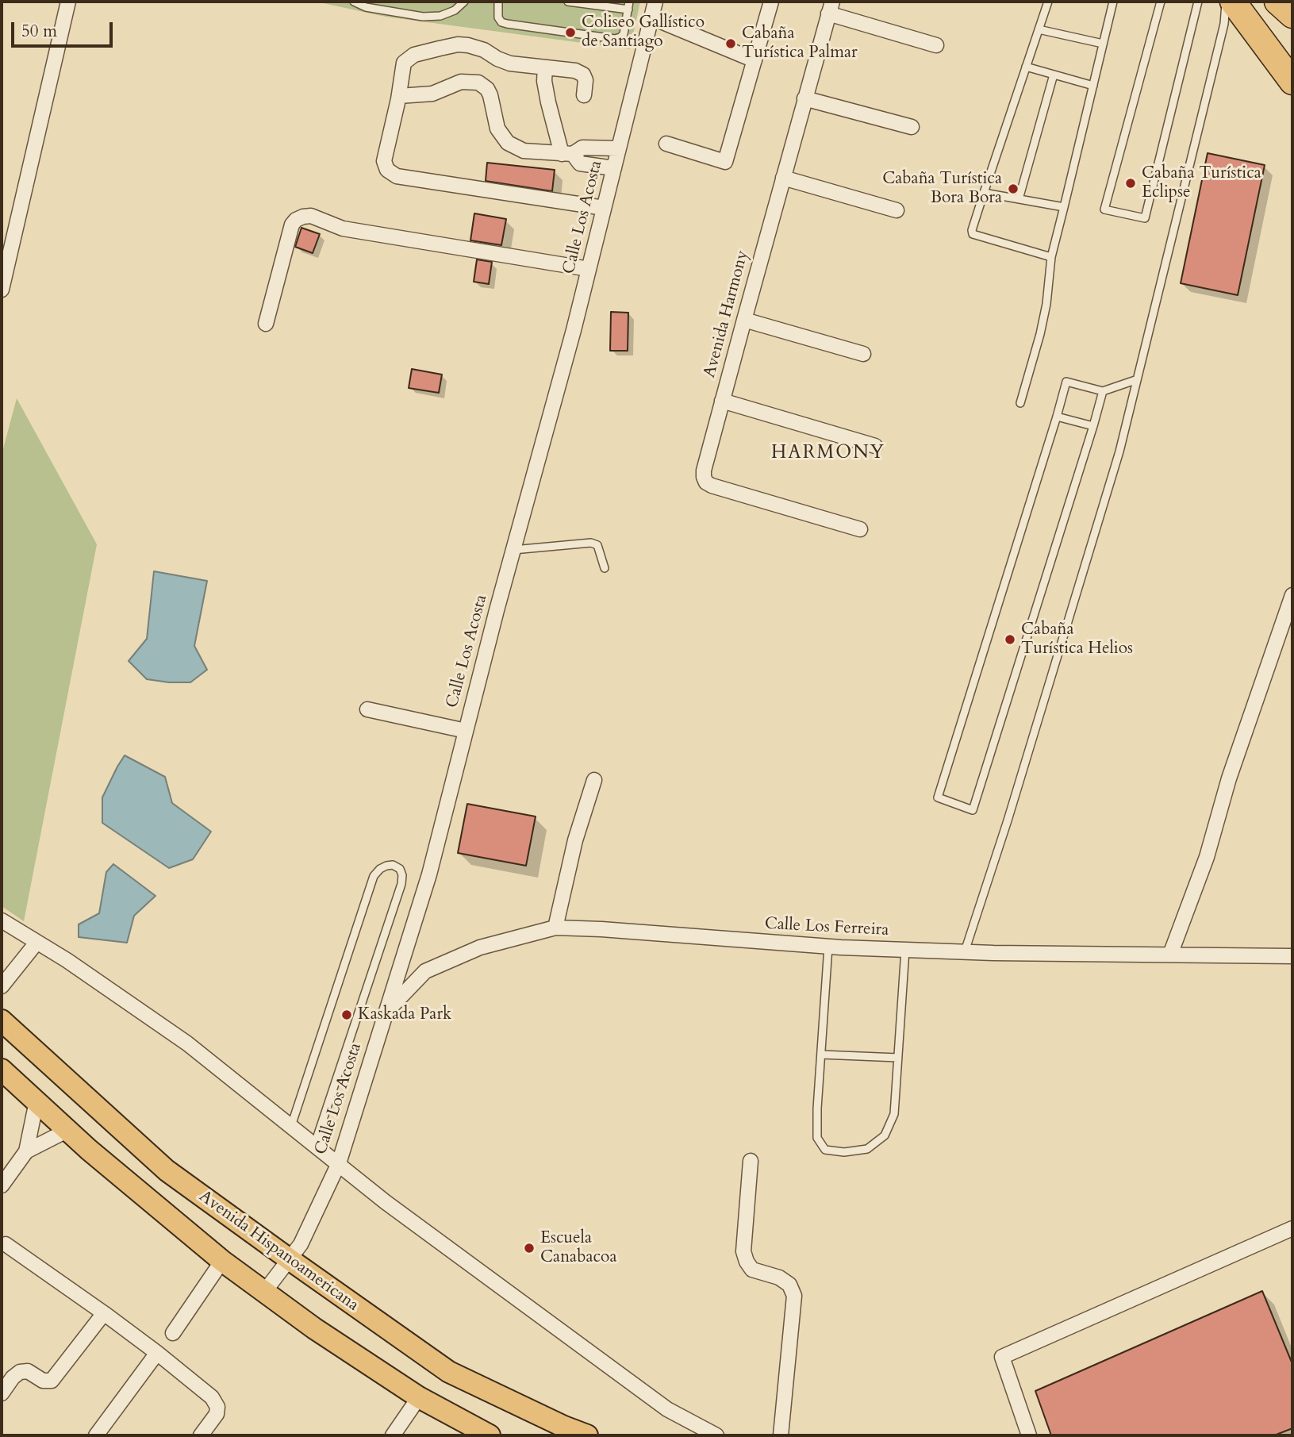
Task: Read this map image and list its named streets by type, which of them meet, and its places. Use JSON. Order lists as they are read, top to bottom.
{
  "streets": {
    "main road": ["Avenida Hispanoamericana"],
    "street": ["Calle Los Acosta", "Avenida Harmony", "Calle Los Ferreira"]
  },
  "crossings": [
    ["Calle Los Acosta", "Calle Los Ferreira"],
    ["Calle Los Acosta", "Avenida Hispanoamericana"]
  ],
  "districts": ["HARMONY"],
  "places": [
    "Coliseo Gallístico de Santiago",
    "Cabaña Turística Palmar",
    "Cabaña Turística Eclipse",
    "Cabaña Turística Bora Bora",
    "Cabaña Turística Helios",
    "Kaskada Park",
    "Escuela Canabacoa"
  ],
  "scale_bar": "50 m"
}
